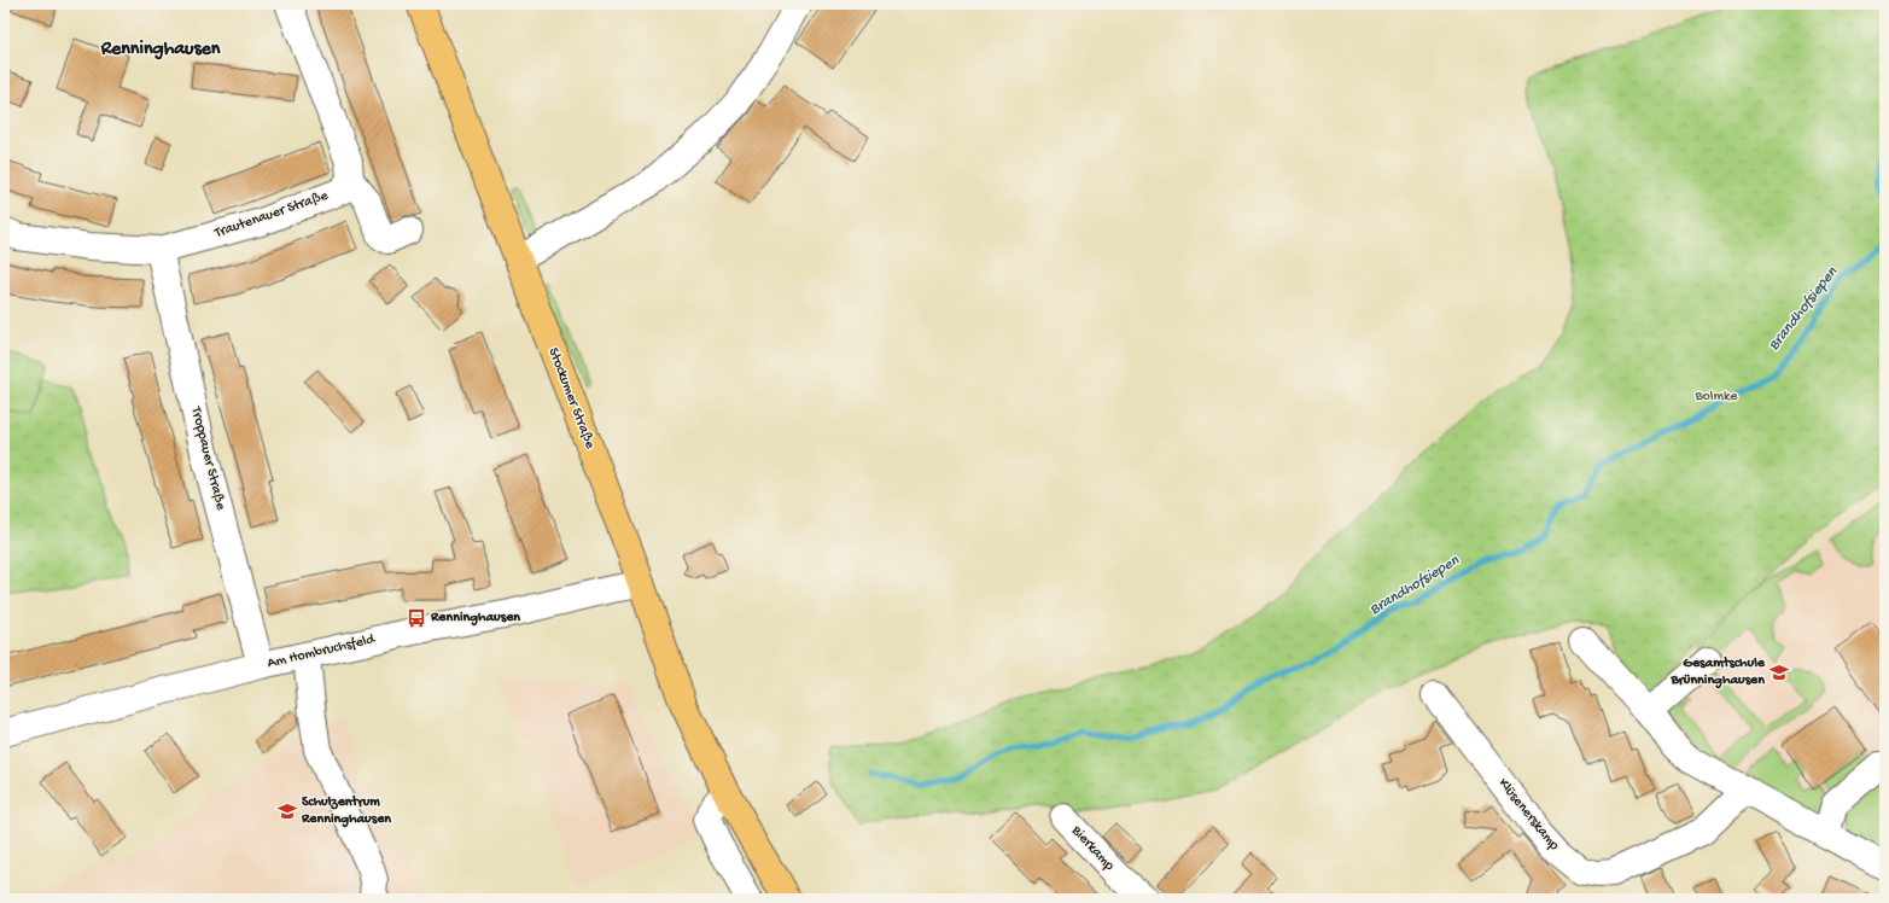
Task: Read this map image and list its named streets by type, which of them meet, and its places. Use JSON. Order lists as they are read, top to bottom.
{
  "streets": {
    "main road": ["Stockumer Straße"],
    "street": [
      "Trautenauer Straße",
      "Troppauer Straße",
      "Am Hombruchsfeld",
      "Klüsenerskamp",
      "Bierkamp"
    ]
  },
  "crossings": [
    ["Trautenauer Straße", "Troppauer Straße"],
    ["Stockumer Straße", "Am Hombruchsfeld"],
    ["Troppauer Straße", "Am Hombruchsfeld"]
  ],
  "districts": ["Renninghausen"],
  "water": ["Brandhofsiepen"],
  "parks": ["Bolmke"],
  "places": {
    "bus stop": ["Renninghausen"],
    "school or university": ["Gesamtschule Brünninghausen", "Schulzentrum Renninghausen"]
  }
}
